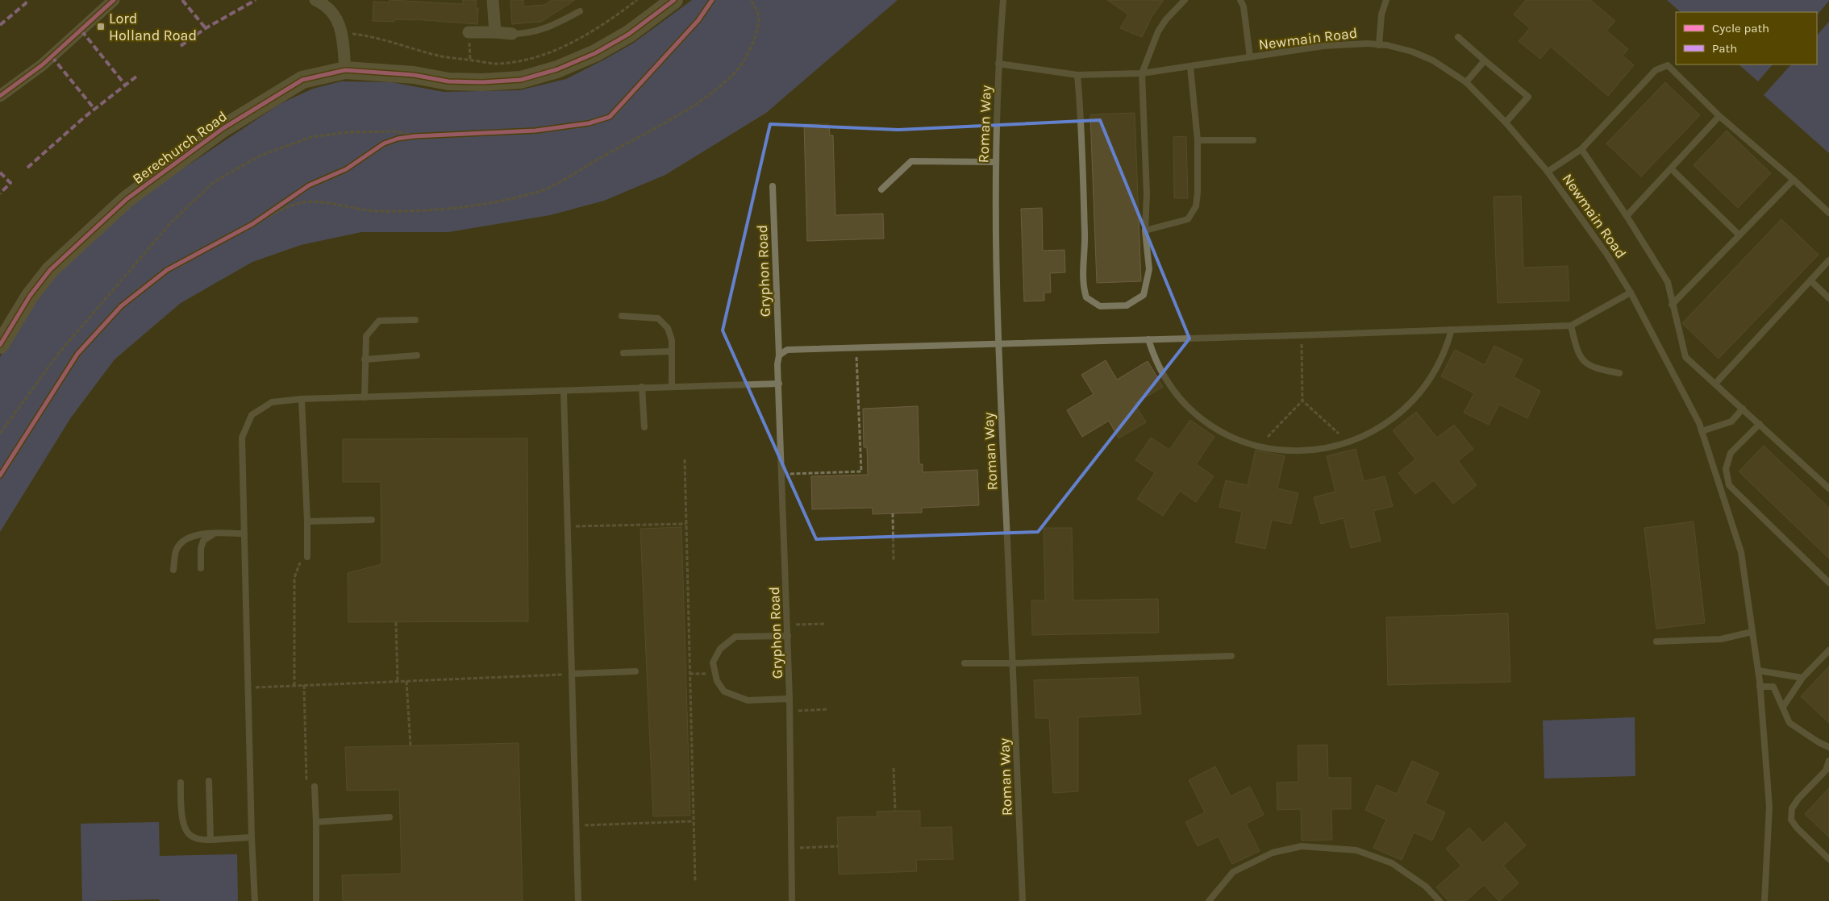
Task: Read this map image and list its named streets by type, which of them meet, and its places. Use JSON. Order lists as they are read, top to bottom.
{
  "streets": {
    "street": ["Berechurch Road"],
    "lane": ["Newmain Road", "Roman Way", "Gryphon Road"]
  },
  "crossings": [
    ["Newmain Road", "Roman Way"]
  ],
  "places": {
    "transit": ["Lord Holland Road"]
  },
  "legend": ["Cycle path", "Path"]
}
